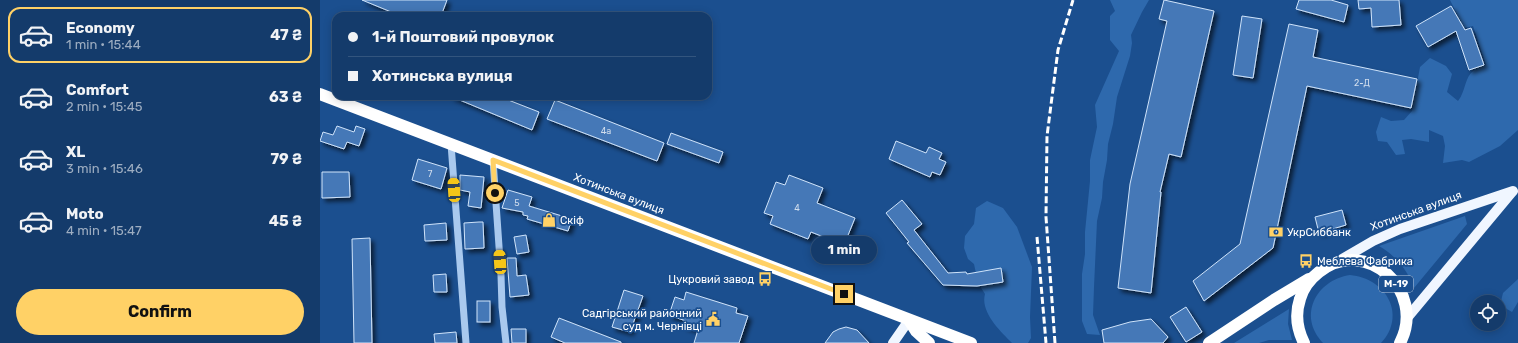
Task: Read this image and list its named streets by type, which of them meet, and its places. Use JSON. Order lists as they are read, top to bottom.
{
  "streets": {
    "highway": ["Хотинська вулиця", "М-19"]
  },
  "crossings": [
    ["Хотинська вулиця", "М-19"]
  ],
  "places": {
    "shop": ["Скіф"],
    "bank": ["УкрСиббанк"],
    "bus stop": ["Меблева Фабрика", "Цукровий завод"],
    "public building": ["Садгірський районний суд м. Чернівці"]
  },
  "house_numbers": [
    "2-Д",
    "4а",
    "7",
    "5",
    "4"
  ],
  "page": {
    "list": [
      {
        "name": "Economy",
        "note": "1 min · 15:44",
        "value": "47 ₴"
      },
      {
        "name": "Comfort",
        "note": "2 min · 15:45",
        "value": "63 ₴"
      },
      {
        "name": "XL",
        "note": "3 min · 15:46",
        "value": "79 ₴"
      },
      {
        "name": "Moto",
        "note": "4 min · 15:47",
        "value": "45 ₴"
      }
    ],
    "banner": ["1-й Поштовий провулок", "Хотинська вулиця"],
    "bubble": "1 min",
    "buttons": "Confirm"
  }
}
